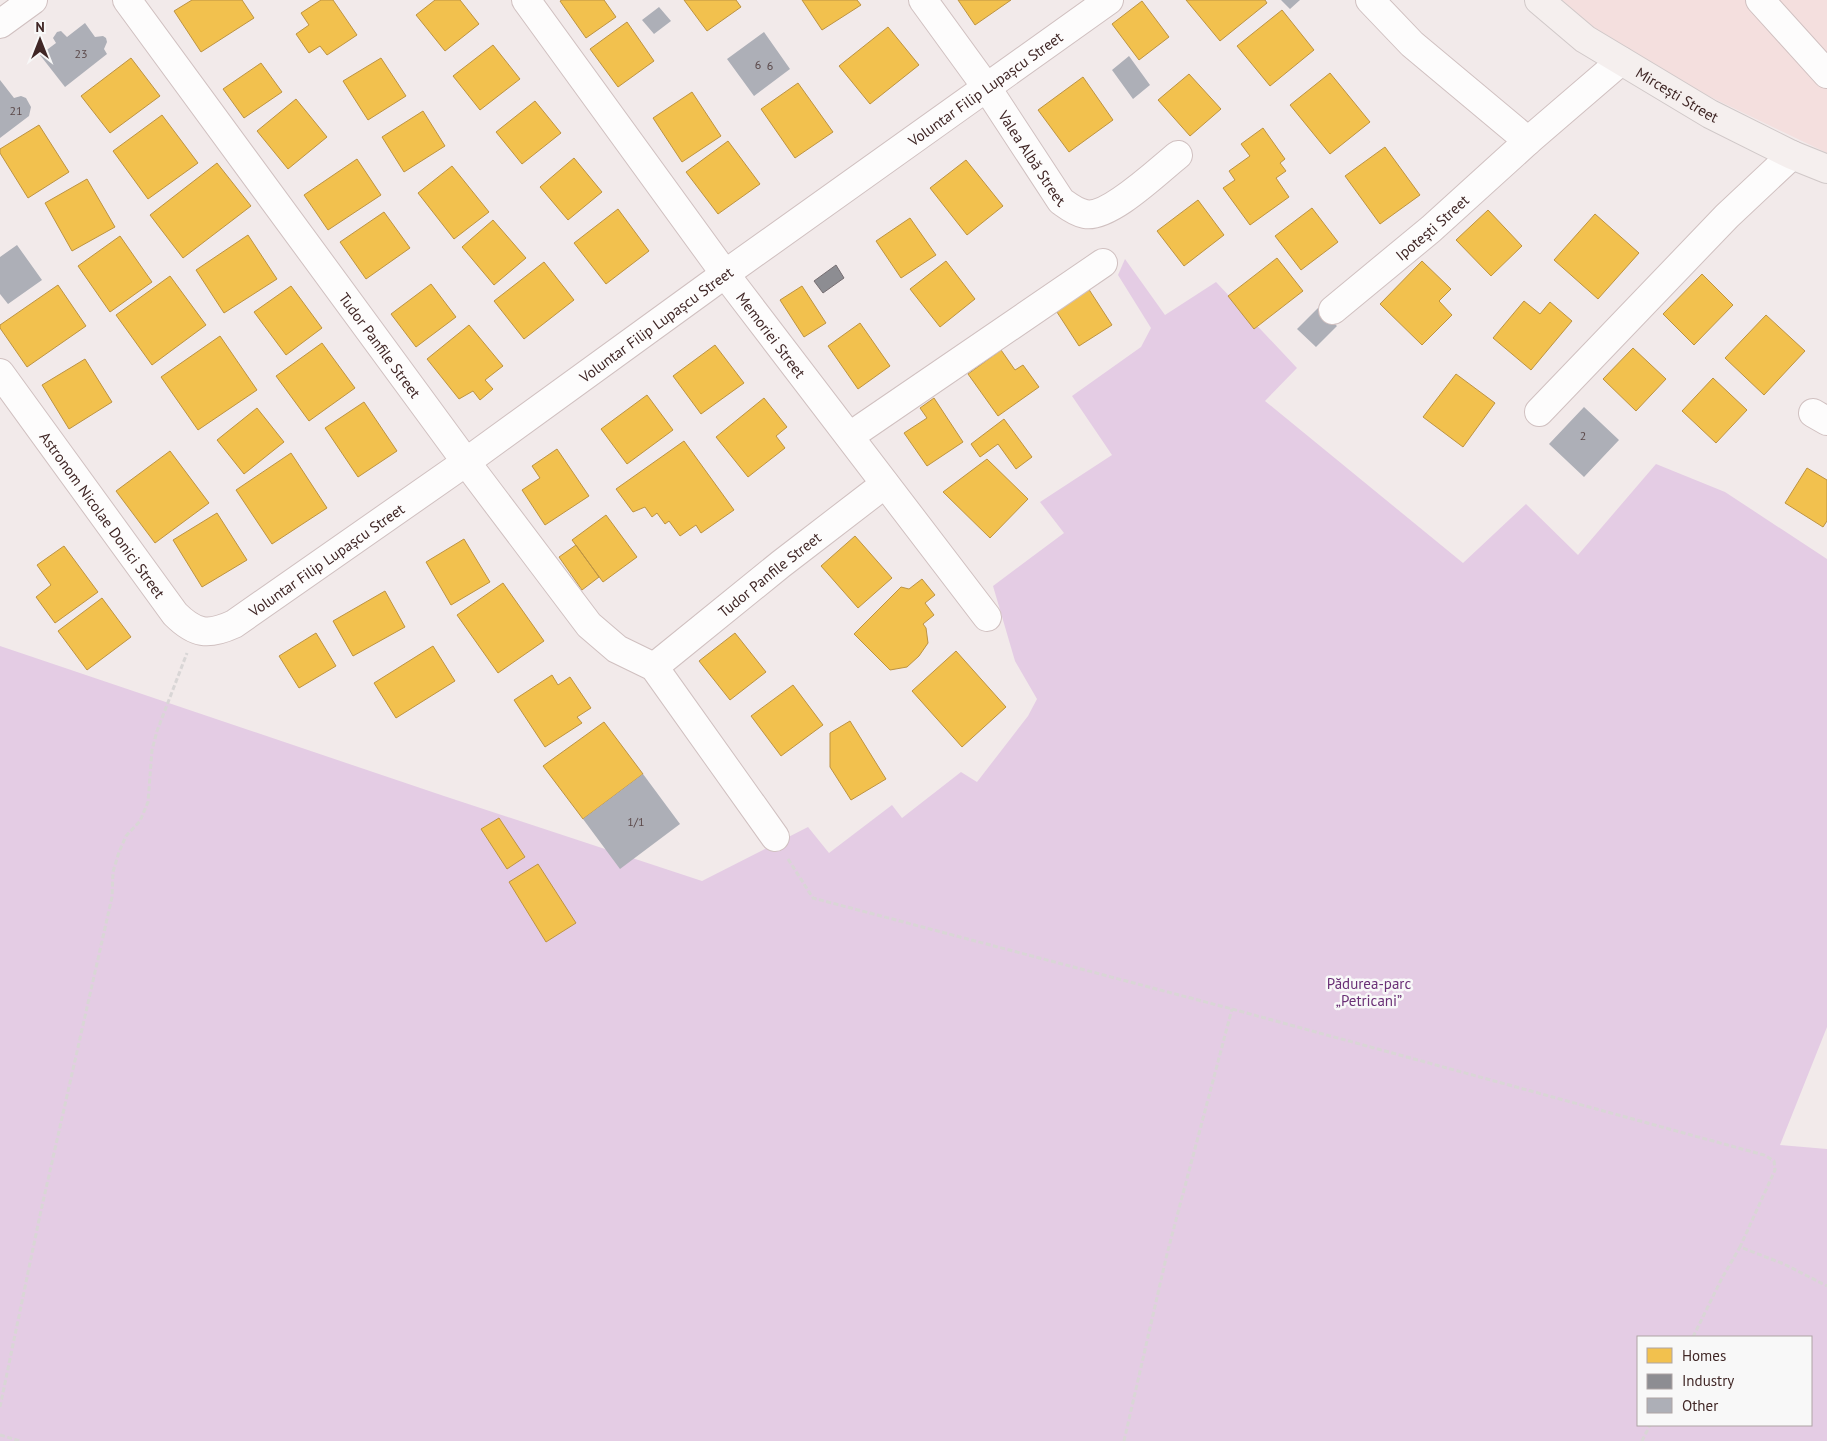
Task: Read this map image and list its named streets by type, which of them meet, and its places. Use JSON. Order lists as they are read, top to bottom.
{
  "streets": {
    "main road": ["Mircești Street"],
    "street": [
      "Voluntar Filip Lupașcu Street",
      "Valea Albă Street",
      "Ipotești Street",
      "Memoriei Street",
      "Tudor Panfile Street",
      "Astronom Nicolae Donici Street"
    ]
  },
  "crossings": [
    ["Voluntar Filip Lupașcu Street", "Valea Albă Street"],
    ["Voluntar Filip Lupașcu Street", "Memoriei Street"],
    ["Voluntar Filip Lupașcu Street", "Tudor Panfile Street"],
    ["Voluntar Filip Lupașcu Street", "Astronom Nicolae Donici Street"],
    ["Mircești Street", "Ipotești Street"],
    ["Memoriei Street", "Tudor Panfile Street"]
  ],
  "parks": ["Pădurea-parc „Petricani”"],
  "house_numbers": [
    "23",
    "6",
    "6",
    "21",
    "2",
    "1/1"
  ],
  "legend": ["Homes", "Industry", "Other"],
  "north": "top"
}
